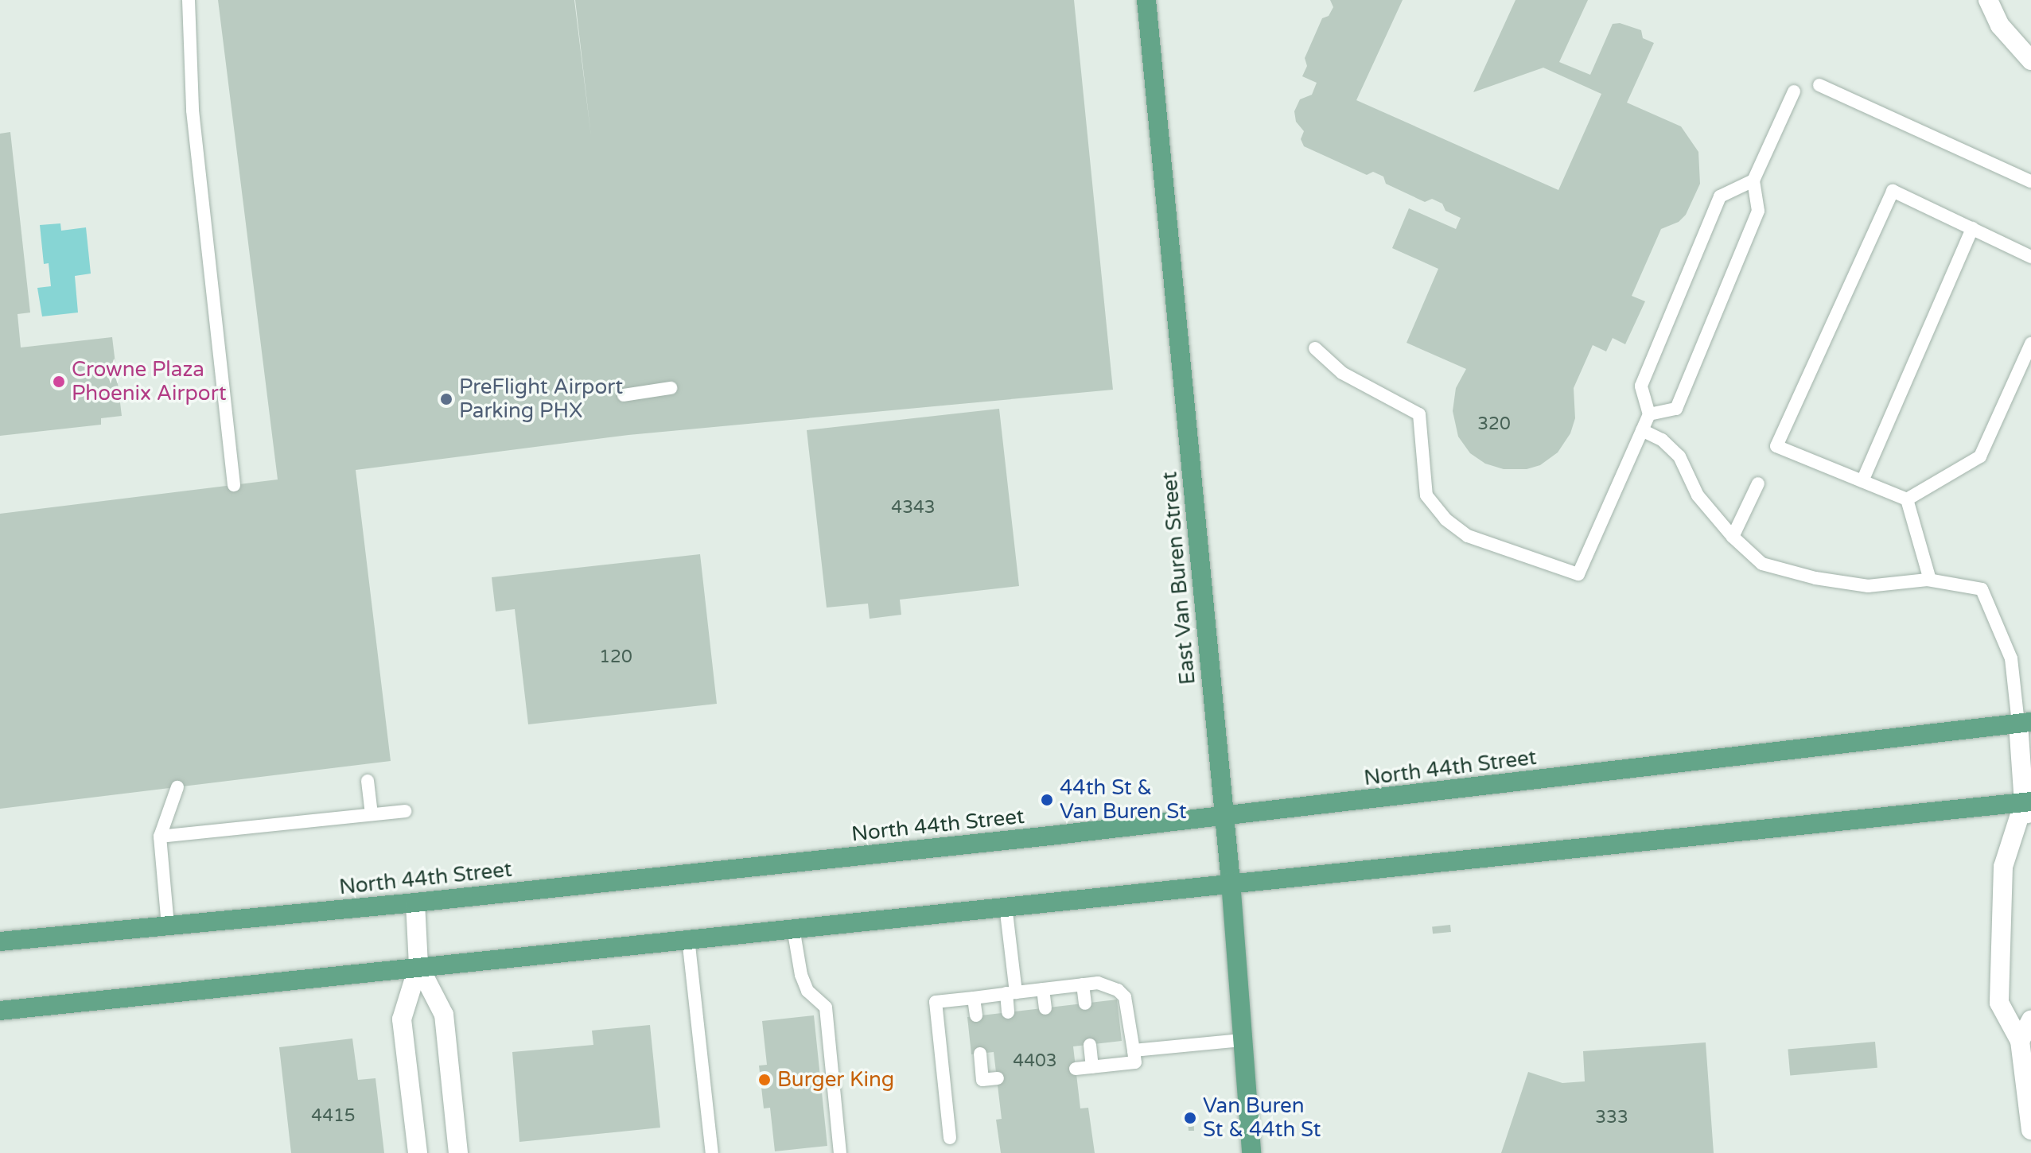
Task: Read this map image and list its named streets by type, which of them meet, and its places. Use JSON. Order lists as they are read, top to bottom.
{
  "streets": {
    "main road": ["East Van Buren Street", "North 44th Street"]
  },
  "crossings": [
    ["East Van Buren Street", "North 44th Street"]
  ],
  "places": [
    "Crowne Plaza Phoenix Airport",
    "PreFlight Airport Parking PHX",
    "44th St & Van Buren St",
    "Burger King",
    "Van Buren St & 44th St"
  ],
  "house_numbers": [
    "320",
    "4343",
    "120",
    "4403",
    "4415",
    "333"
  ]
}
